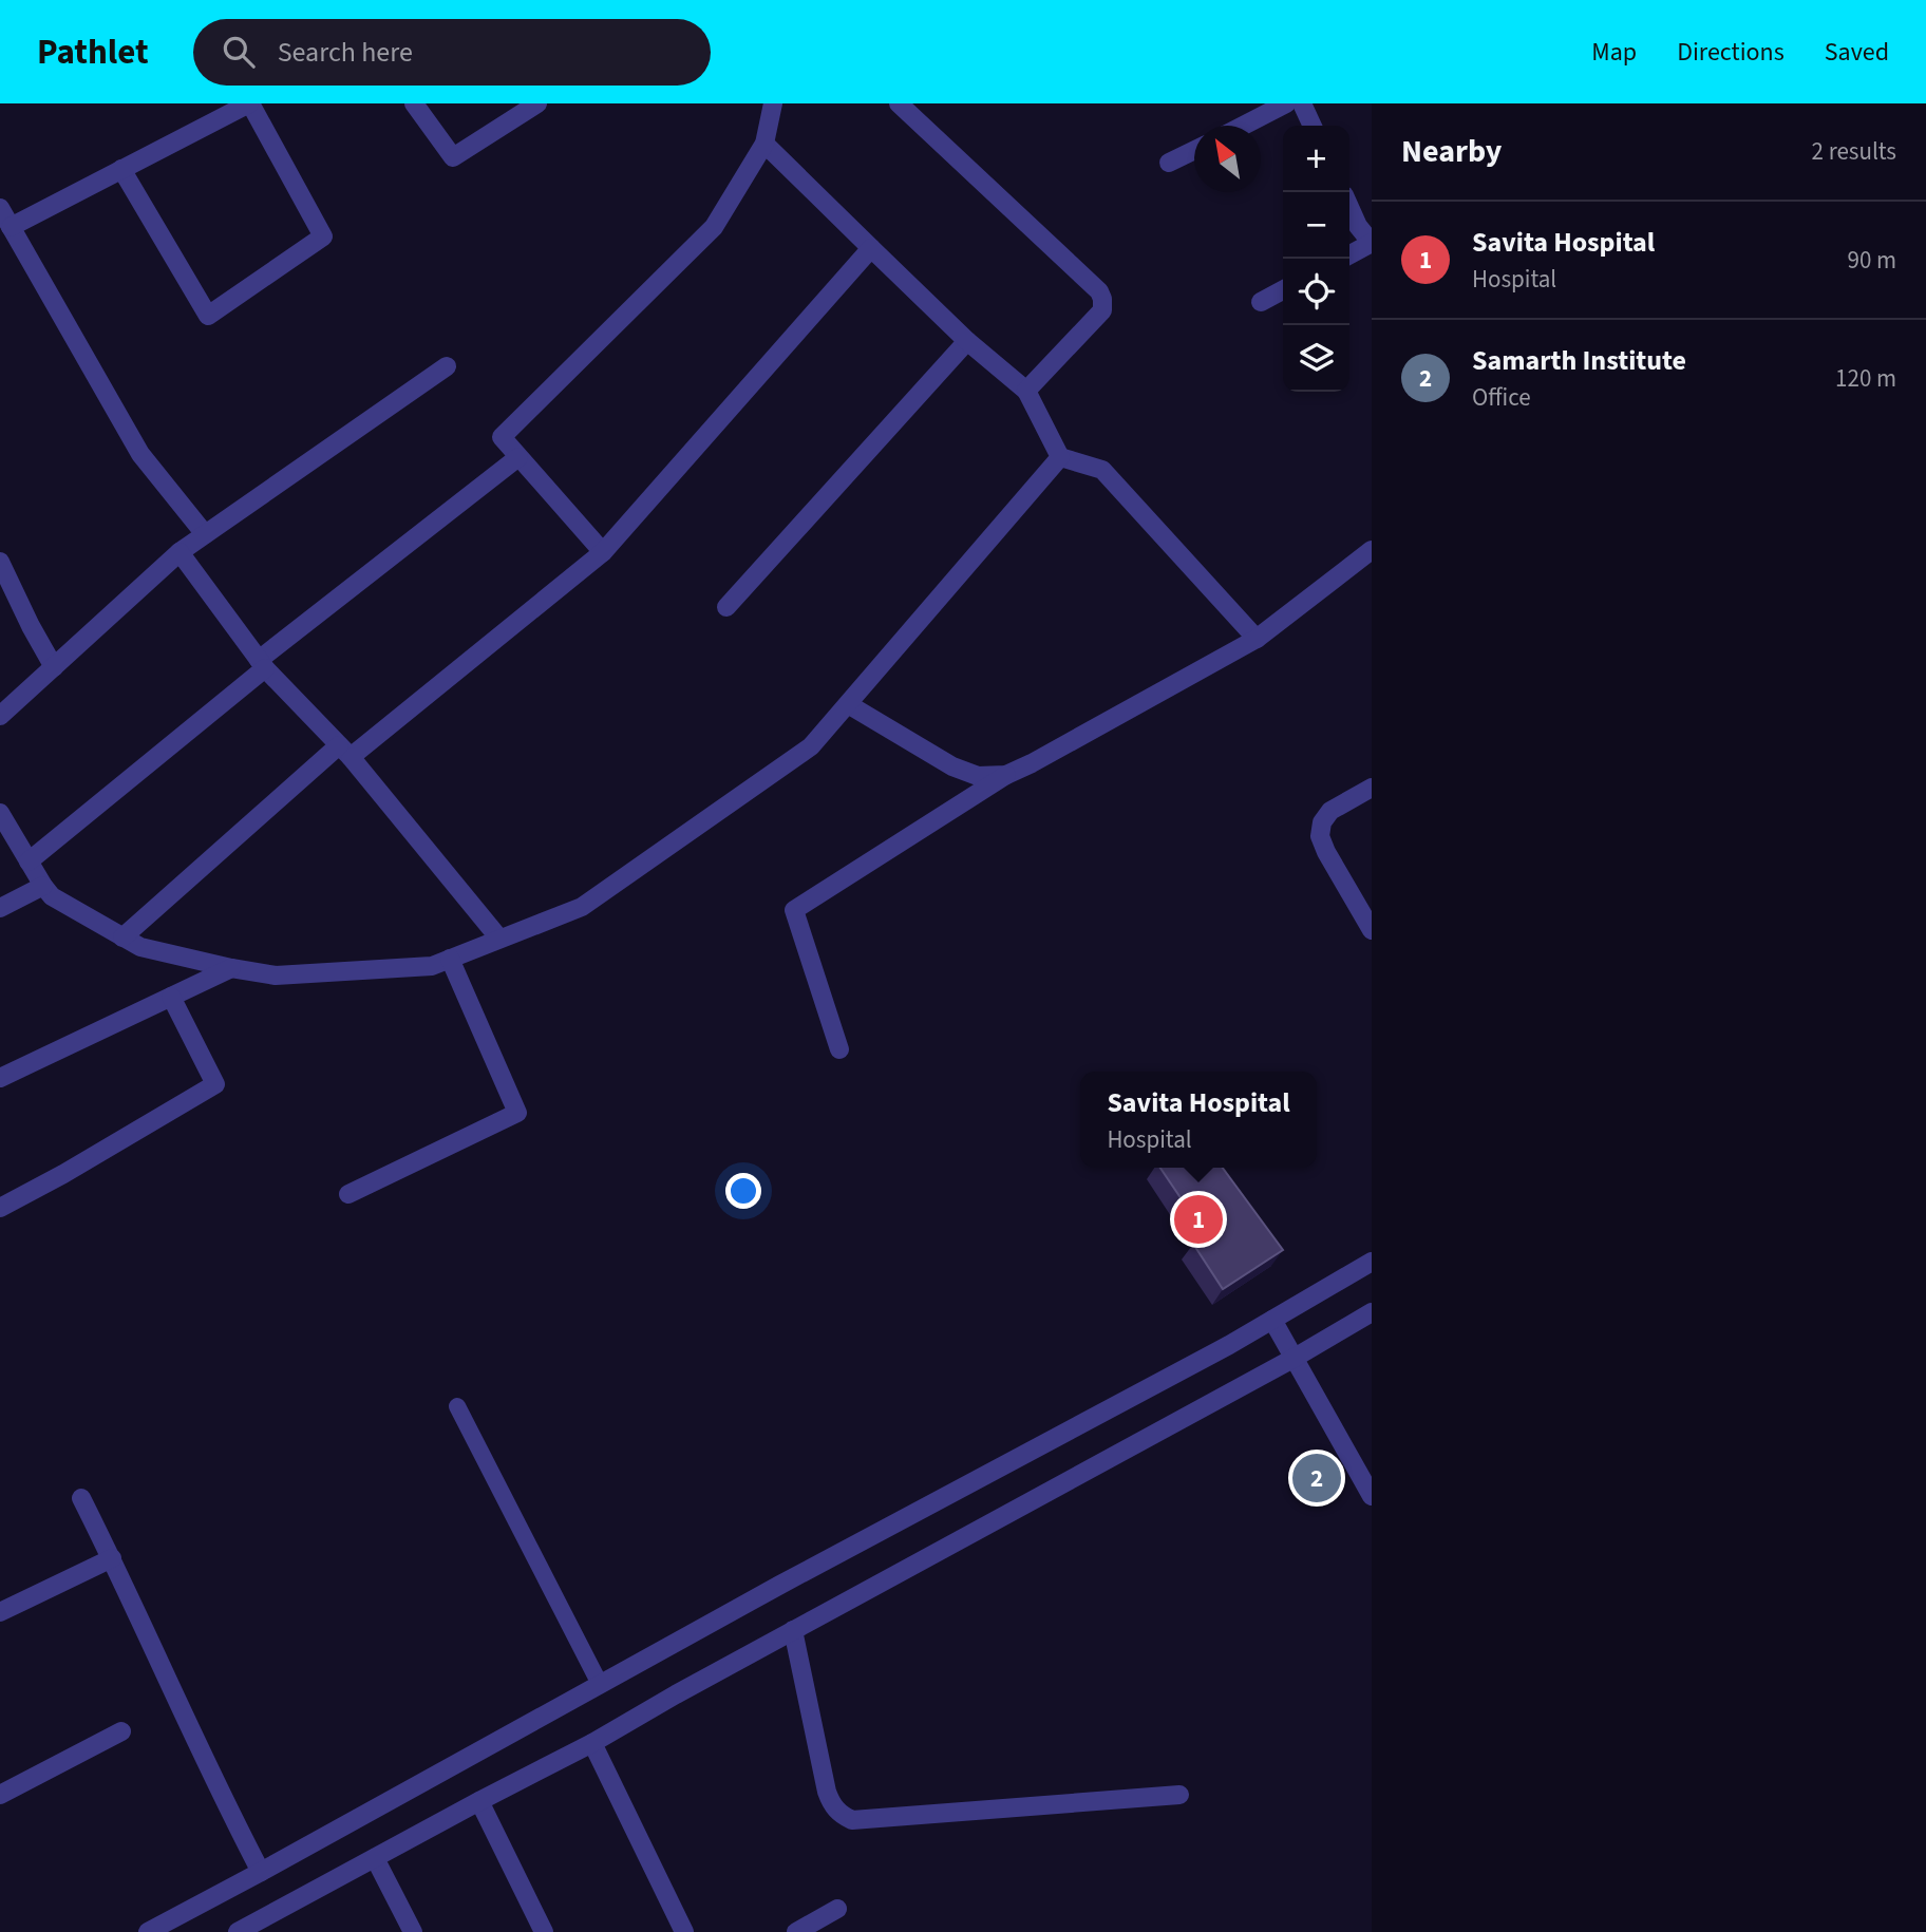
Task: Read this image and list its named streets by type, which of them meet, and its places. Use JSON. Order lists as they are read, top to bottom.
{
  "north": "top left",
  "page": {
    "header": "Pathlet",
    "search": "Search here",
    "nav": ["Map", "Directions", "Saved"],
    "heading": ["Nearby", "2 results"],
    "map_buttons": ["+", "−"],
    "list": [
      {
        "mark": "1",
        "name": "Savita Hospital",
        "note": "Hospital",
        "value": "90 m"
      },
      {
        "mark": "2",
        "name": "Samarth Institute",
        "note": "Office",
        "value": "120 m"
      }
    ],
    "popup": ["Savita Hospital", "Hospital"],
    "pins": ["1", "2"]
  }
}
